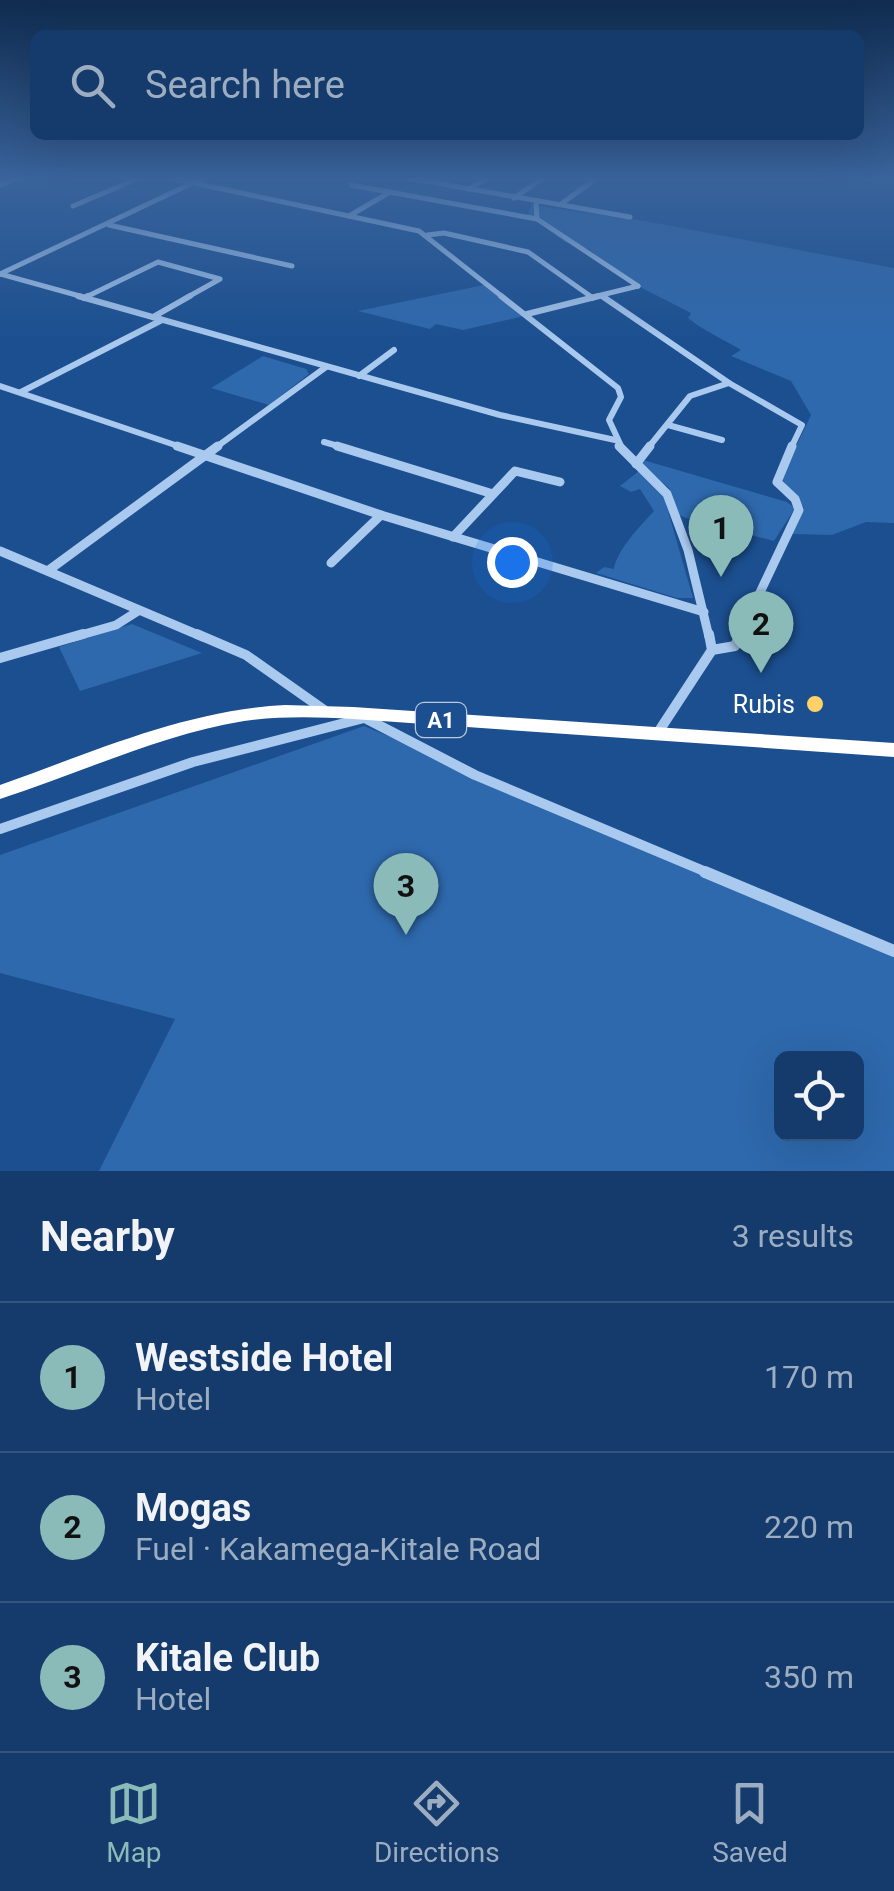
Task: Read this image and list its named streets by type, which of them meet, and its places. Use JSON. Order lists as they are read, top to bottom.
{
  "streets": {
    "highway": ["A1"]
  },
  "places": ["Rubis"],
  "page": {
    "search": "Search here",
    "pins": ["1", "2", "3"],
    "heading": ["Nearby", "3 results"],
    "list": [
      {
        "mark": "1",
        "name": "Westside Hotel",
        "note": "Hotel",
        "value": "170 m"
      },
      {
        "mark": "2",
        "name": "Mogas",
        "note": "Fuel · Kakamega-Kitale Road",
        "value": "220 m"
      },
      {
        "mark": "3",
        "name": "Kitale Club",
        "note": "Hotel",
        "value": "350 m"
      }
    ],
    "nav": ["Map", "Directions", "Saved"]
  }
}
